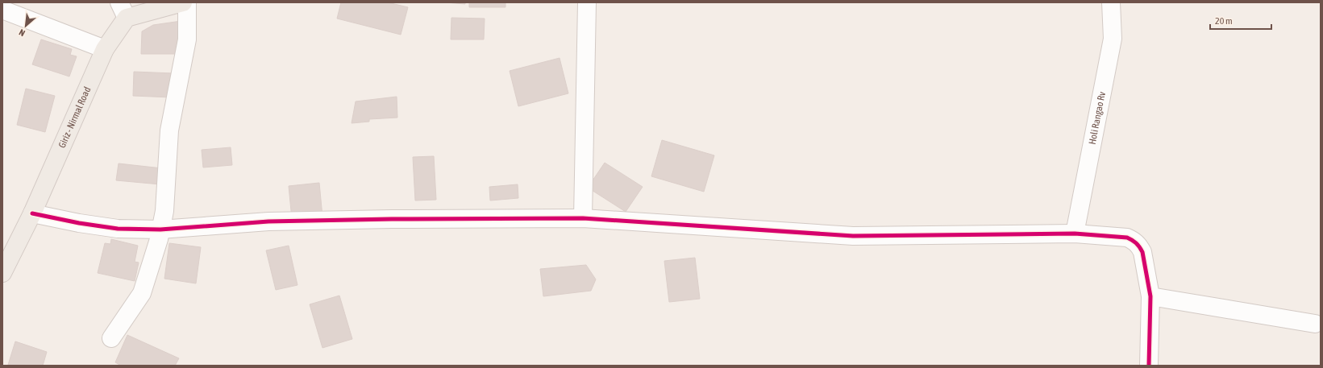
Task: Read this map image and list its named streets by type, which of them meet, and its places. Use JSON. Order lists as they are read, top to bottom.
{
  "streets": {
    "main road": ["Giriz - Nirmal Road"],
    "street": ["Holi Rangao Rv"]
  },
  "scale_bar": "20 m",
  "north": "bottom left"
}
